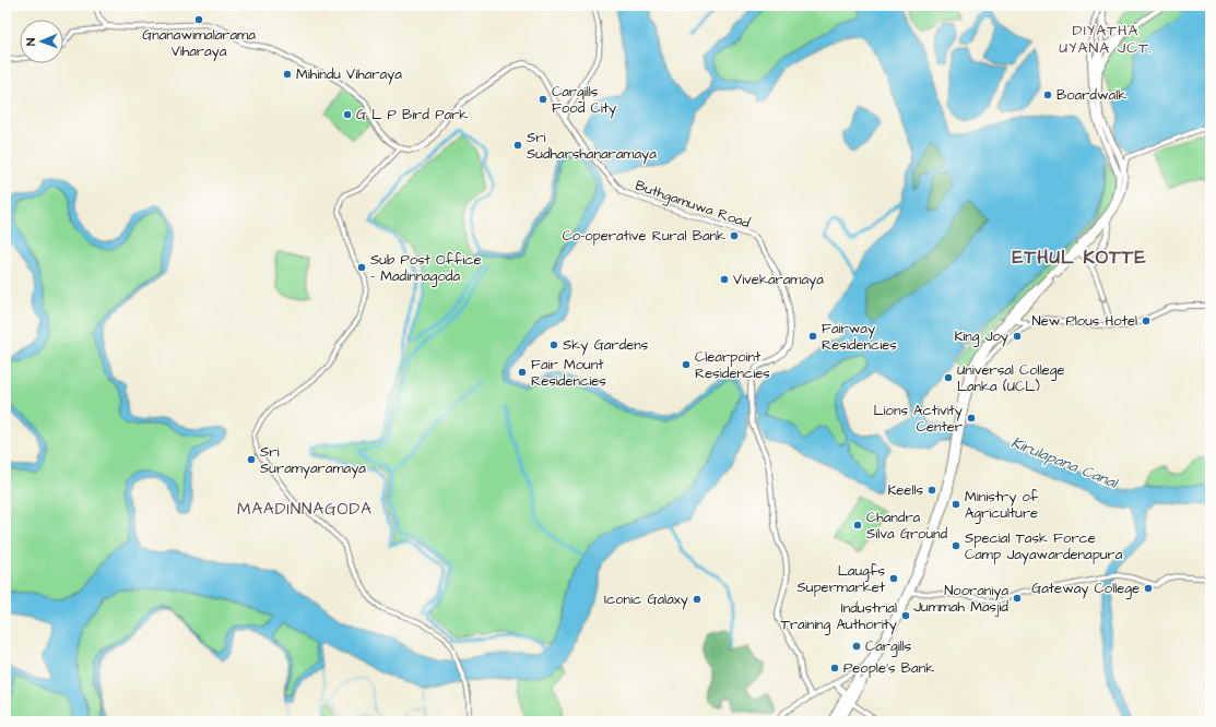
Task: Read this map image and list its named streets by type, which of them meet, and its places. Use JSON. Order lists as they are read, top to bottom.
{
  "streets": {
    "main road": ["Buthgamuwa Road"]
  },
  "districts": ["DIYATHA UYANA JCT.", "ETHUL KOTTE", "MAADINNAGODA"],
  "water": ["Kirulapana Canal"],
  "places": [
    "Gnanawimalarama Viharaya",
    "Mihindu Viharaya",
    "Boardwalk",
    "Cargills Food City",
    "G L P Bird Park",
    "Sri Sudharshanaramaya",
    "Co-operative Rural Bank",
    "Sub Post Office - Madinnagoda",
    "Vivekaramaya",
    "New Plous Hotel",
    "Fairway Residencies",
    "King Joy",
    "Sky Gardens",
    "Clearpoint Residencies",
    "Fair Mount Residencies",
    "Universal College Lanka (UCL)",
    "Lions Activity Center",
    "Sri Suramyaramaya",
    "Keells",
    "Ministry of Agriculture",
    "Chandra Silva Ground",
    "Special Task Force Camp Jayawardenapura",
    "Laugfs Supermarket",
    "Gateway College",
    "Nooraniya Jummah Masjid",
    "Iconic Galaxy",
    "Industrial Training Authority",
    "Cargills",
    "People's Bank"
  ],
  "north": "left"
}
